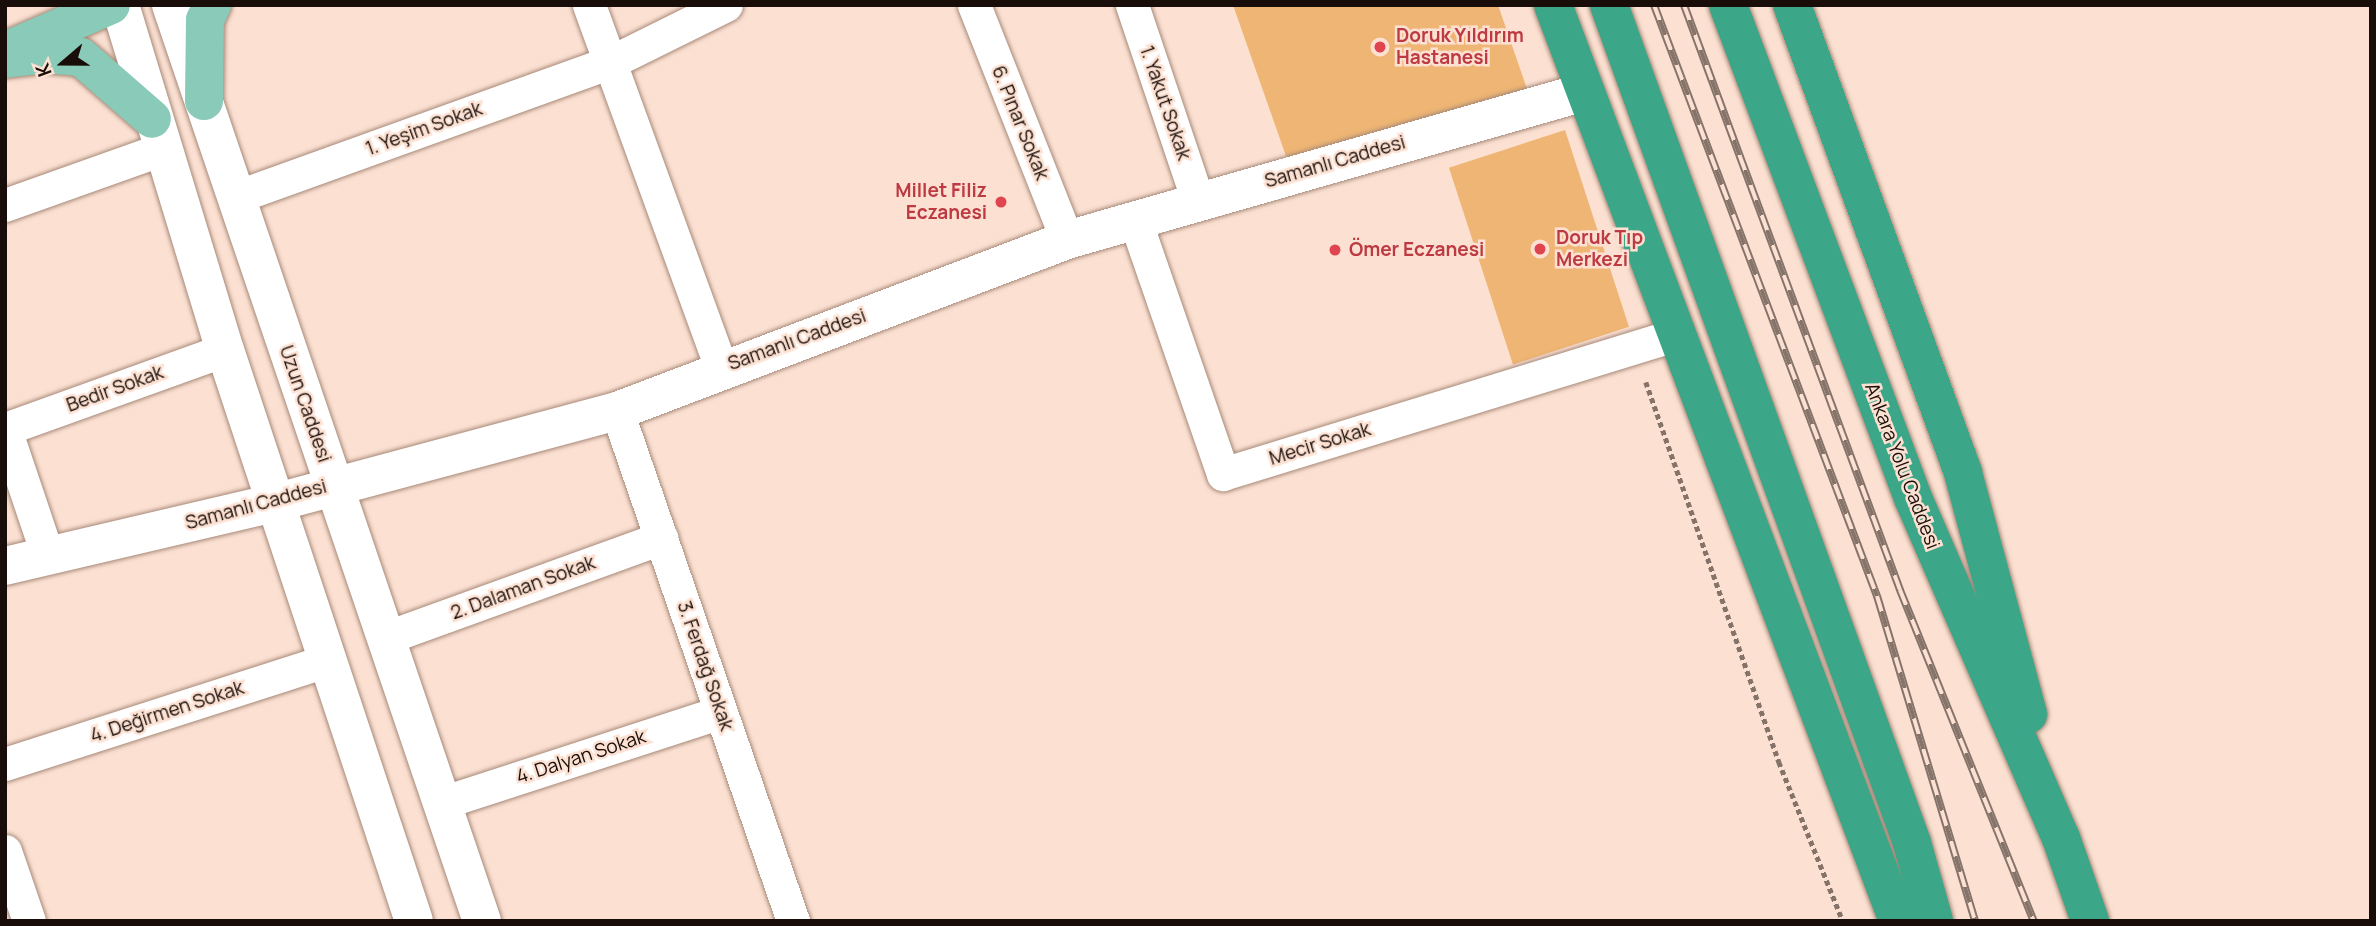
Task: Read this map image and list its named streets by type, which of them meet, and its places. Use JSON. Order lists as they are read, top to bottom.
{
  "streets": {
    "highway": ["Ankara Yolu Caddesi"],
    "main road": ["Samanlı Caddesi", "Uzun Caddesi"],
    "street": [
      "1. Yakut Sokak",
      "6. Pınar Sokak",
      "1. Yeşim Sokak",
      "Bedir Sokak",
      "Mecir Sokak",
      "2. Dalaman Sokak",
      "3. Ferdağ Sokak",
      "4. Değirmen Sokak",
      "4. Dalyan Sokak"
    ]
  },
  "crossings": [
    ["1. Yakut Sokak", "Samanlı Caddesi"],
    ["6. Pınar Sokak", "Samanlı Caddesi"],
    ["1. Yeşim Sokak", "Uzun Caddesi"],
    ["Samanlı Caddesi", "Uzun Caddesi"],
    ["Samanlı Caddesi", "Mecir Sokak"],
    ["Samanlı Caddesi", "3. Ferdağ Sokak"],
    ["Uzun Caddesi", "2. Dalaman Sokak"],
    ["Uzun Caddesi", "4. Dalyan Sokak"],
    ["2. Dalaman Sokak", "3. Ferdağ Sokak"],
    ["3. Ferdağ Sokak", "4. Dalyan Sokak"]
  ],
  "places": [
    "Doruk Yıldırım Hastanesi",
    "Millet Filiz Eczanesi",
    "Doruk Tıp Merkezi",
    "Ömer Eczanesi"
  ],
  "north": "left"
}
